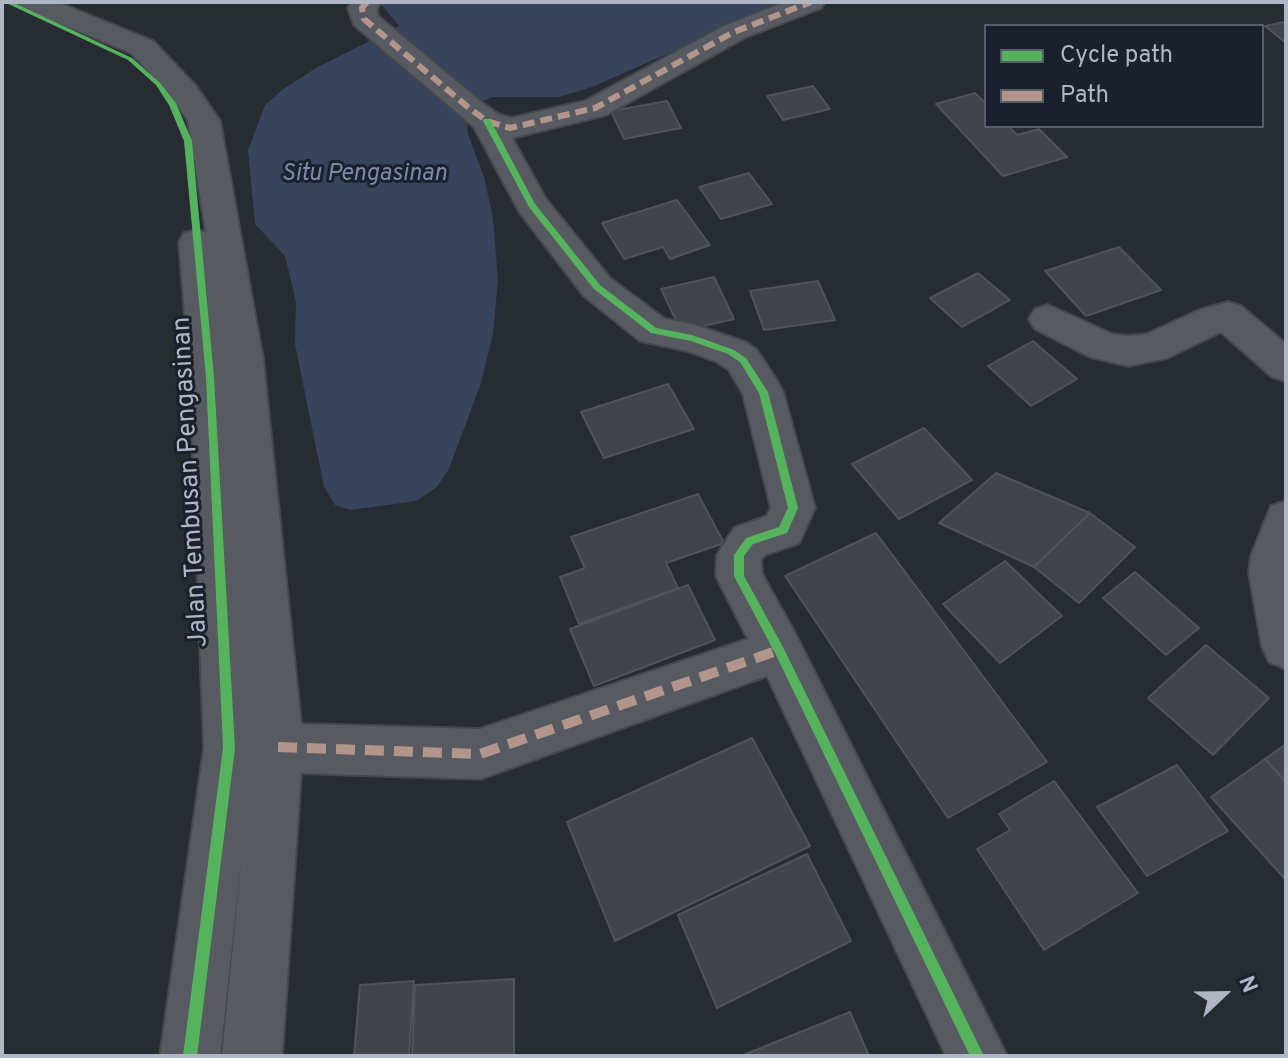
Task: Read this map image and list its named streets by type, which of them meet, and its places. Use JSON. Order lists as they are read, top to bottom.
{
  "streets": {
    "street": ["Jalan Tembusan Pengasinan"]
  },
  "water": ["Situ Pengasinan"],
  "legend": ["Cycle path", "Path"],
  "north": "right"
}
